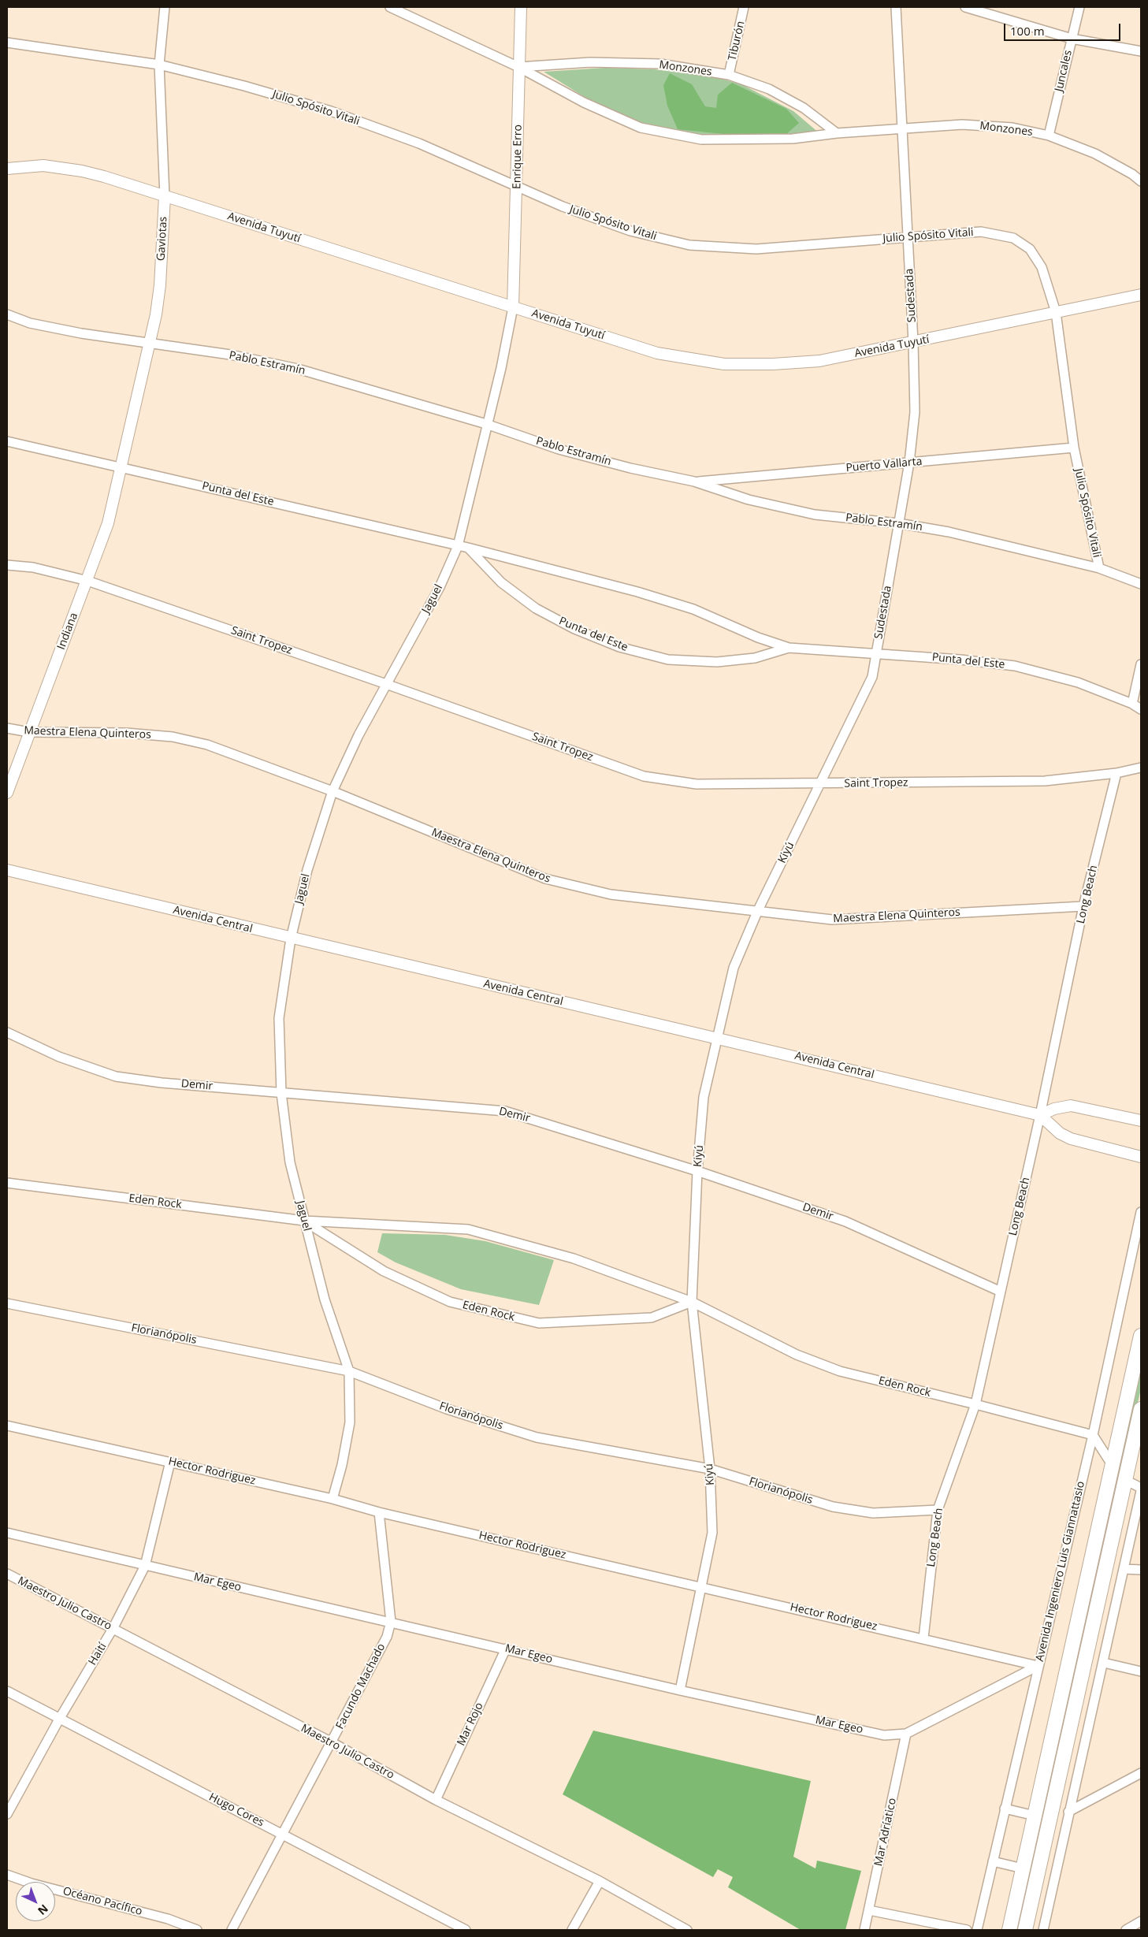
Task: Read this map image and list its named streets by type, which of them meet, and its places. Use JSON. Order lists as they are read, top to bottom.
{
  "streets": {
    "street": [
      "Tiburón",
      "Monzones",
      "Juncales",
      "Julio Spósito Vitali",
      "Enrique Erro",
      "Avenida Tuyutí",
      "Gaviotas",
      "Sudestada",
      "Pablo Estramín",
      "Puerto Vallarta",
      "Punta del Este",
      "Jaguel",
      "Indiana",
      "Saint Tropez",
      "Maestra Elena Quinteros",
      "Kiyú",
      "Long Beach",
      "Avenida Central",
      "Demir",
      "Eden Rock",
      "Florianópolis",
      "Hector Rodriguez",
      "Avenida Ingeniero Luis Giannattasio",
      "Mar Egeo",
      "Maestro Julio Castro",
      "Haití",
      "Facundo Machado",
      "Mar Rojo",
      "Hugo Cores",
      "Mar Adríatico",
      "Océano Pacífico"
    ]
  },
  "crossings": [
    ["Tiburón", "Monzones"],
    ["Monzones", "Juncales"],
    ["Monzones", "Enrique Erro"],
    ["Monzones", "Sudestada"],
    ["Julio Spósito Vitali", "Enrique Erro"],
    ["Julio Spósito Vitali", "Avenida Tuyutí"],
    ["Julio Spósito Vitali", "Gaviotas"],
    ["Julio Spósito Vitali", "Sudestada"],
    ["Julio Spósito Vitali", "Pablo Estramín"],
    ["Julio Spósito Vitali", "Puerto Vallarta"],
    ["Enrique Erro", "Avenida Tuyutí"],
    ["Enrique Erro", "Jaguel"],
    ["Avenida Tuyutí", "Gaviotas"],
    ["Avenida Tuyutí", "Sudestada"],
    ["Avenida Tuyutí", "Jaguel"],
    ["Gaviotas", "Pablo Estramín"],
    ["Gaviotas", "Punta del Este"],
    ["Gaviotas", "Indiana"],
    ["Sudestada", "Pablo Estramín"],
    ["Sudestada", "Puerto Vallarta"],
    ["Sudestada", "Punta del Este"],
    ["Sudestada", "Kiyú"],
    ["Pablo Estramín", "Puerto Vallarta"],
    ["Pablo Estramín", "Jaguel"],
    ["Punta del Este", "Jaguel"],
    ["Punta del Este", "Indiana"],
    ["Punta del Este", "Kiyú"],
    ["Jaguel", "Saint Tropez"],
    ["Jaguel", "Maestra Elena Quinteros"],
    ["Jaguel", "Avenida Central"],
    ["Jaguel", "Demir"],
    ["Jaguel", "Eden Rock"],
    ["Jaguel", "Florianópolis"],
    ["Jaguel", "Hector Rodriguez"],
    ["Indiana", "Saint Tropez"],
    ["Indiana", "Maestra Elena Quinteros"],
    ["Saint Tropez", "Kiyú"],
    ["Saint Tropez", "Long Beach"],
    ["Maestra Elena Quinteros", "Kiyú"],
    ["Maestra Elena Quinteros", "Long Beach"],
    ["Kiyú", "Avenida Central"],
    ["Kiyú", "Demir"],
    ["Kiyú", "Eden Rock"],
    ["Kiyú", "Florianópolis"],
    ["Kiyú", "Hector Rodriguez"],
    ["Kiyú", "Mar Egeo"],
    ["Long Beach", "Avenida Central"],
    ["Long Beach", "Demir"],
    ["Long Beach", "Eden Rock"],
    ["Long Beach", "Florianópolis"],
    ["Long Beach", "Hector Rodriguez"],
    ["Eden Rock", "Avenida Ingeniero Luis Giannattasio"],
    ["Hector Rodriguez", "Avenida Ingeniero Luis Giannattasio"],
    ["Hector Rodriguez", "Mar Egeo"],
    ["Hector Rodriguez", "Haití"],
    ["Hector Rodriguez", "Facundo Machado"],
    ["Avenida Ingeniero Luis Giannattasio", "Mar Egeo"],
    ["Mar Egeo", "Haití"],
    ["Mar Egeo", "Facundo Machado"],
    ["Mar Egeo", "Mar Rojo"],
    ["Mar Egeo", "Mar Adríatico"],
    ["Maestro Julio Castro", "Haití"],
    ["Maestro Julio Castro", "Facundo Machado"],
    ["Maestro Julio Castro", "Mar Rojo"],
    ["Haití", "Hugo Cores"],
    ["Facundo Machado", "Hugo Cores"]
  ],
  "scale_bar": "100 m",
  "north": "bottom right"
}
